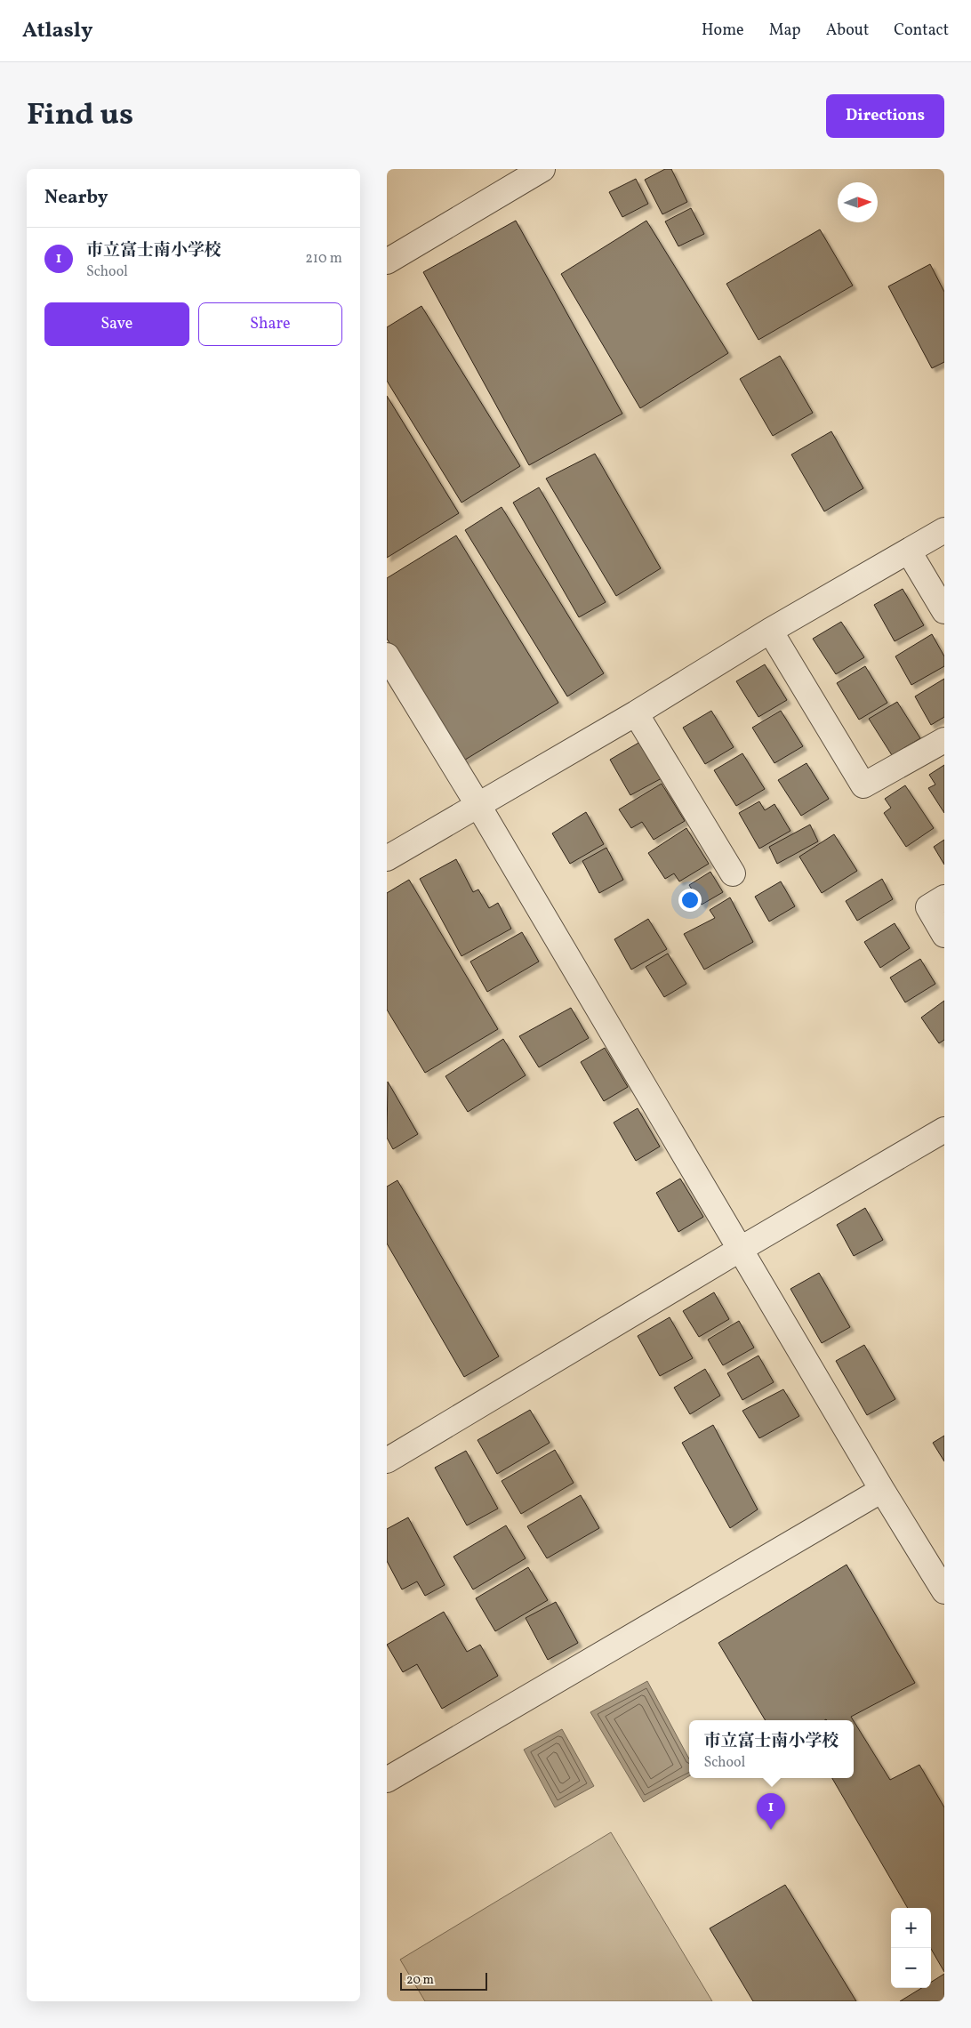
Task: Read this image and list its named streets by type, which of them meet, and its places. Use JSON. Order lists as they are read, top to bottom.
{
  "scale_bar": "20 m",
  "north": "right",
  "page": {
    "header": "Atlasly",
    "nav": [
      "Home",
      "Map",
      "About",
      "Contact"
    ],
    "title": "Find us",
    "buttons": [
      "Directions",
      ["Save", "Share"]
    ],
    "heading": "Nearby",
    "list": [
      {
        "mark": "1",
        "name": "市立富士南小学校",
        "note": "School",
        "value": "210 m"
      }
    ],
    "popup": ["市立富士南小学校", "School"],
    "pins": "1",
    "map_buttons": ["+", "−"],
    "scale": "20 m"
  }
}
